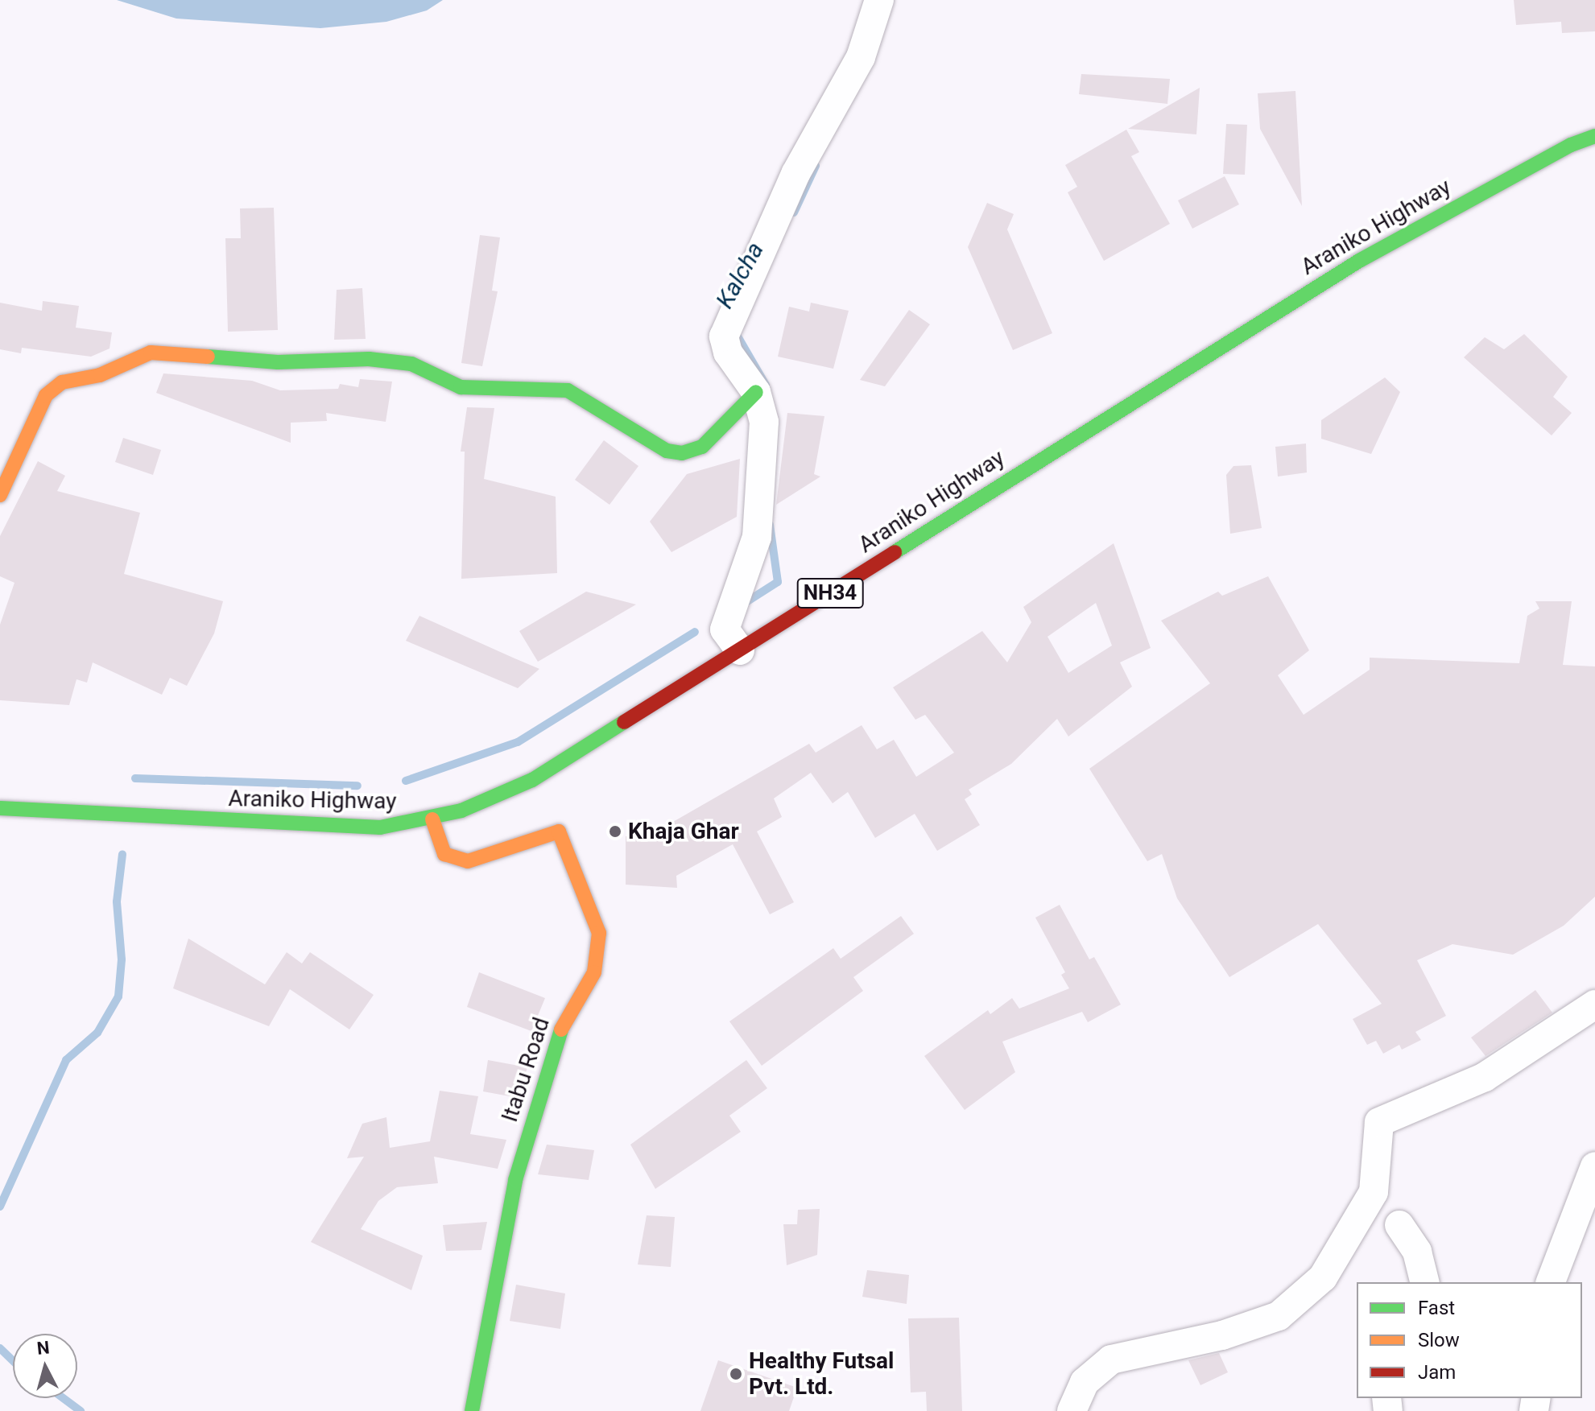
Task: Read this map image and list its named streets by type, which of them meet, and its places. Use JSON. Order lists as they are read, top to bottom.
{
  "streets": {
    "main road": ["Araniko Highway", "NH34", "Itabu Road"]
  },
  "crossings": [
    ["Araniko Highway", "Itabu Road"]
  ],
  "water": ["Kalcha"],
  "places": ["Khaja Ghar", "Healthy Futsal Pvt. Ltd."],
  "legend": ["Fast", "Slow", "Jam"],
  "north": "top"
}
